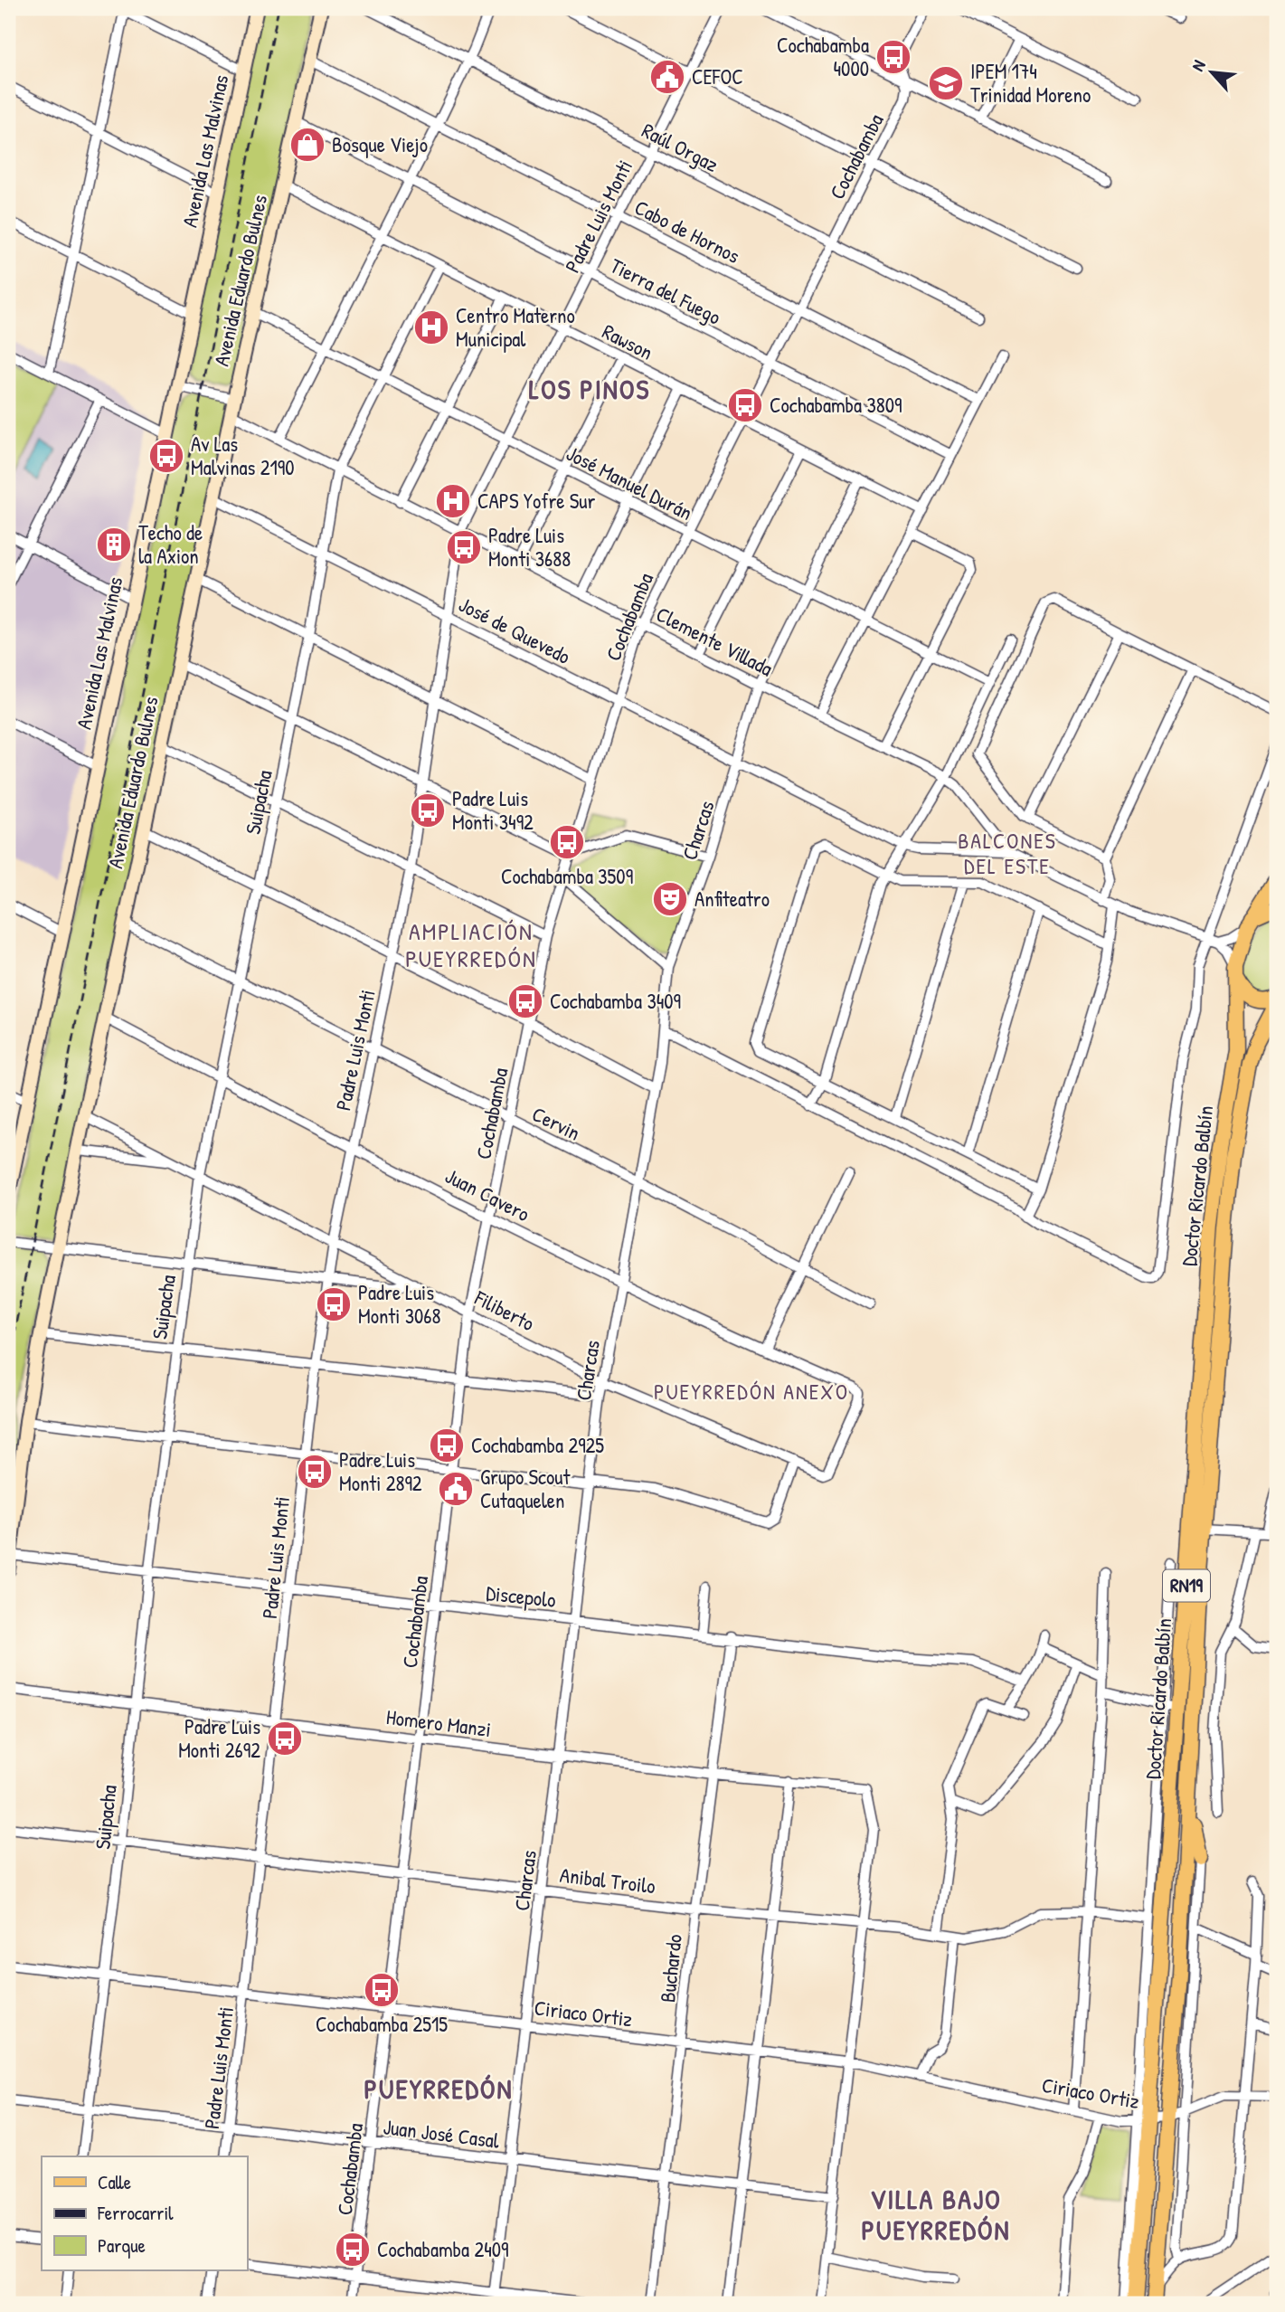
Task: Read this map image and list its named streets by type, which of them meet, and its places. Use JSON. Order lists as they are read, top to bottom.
{
  "streets": {
    "main road": [
      "Avenida Las Malvinas",
      "Avenida Eduardo Bulnes",
      "Doctor Ricardo Balbín",
      "RN19"
    ],
    "street": [
      "Raúl Orgaz",
      "Cochabamba",
      "Padre Luis Monti",
      "Cabo de Hornos",
      "Tierra del Fuego",
      "Rawson",
      "José Manuel Durán",
      "José de Quevedo",
      "Clemente Villada",
      "Suipacha",
      "Charcas",
      "Cervin",
      "Juan Cavero",
      "Filiberto",
      "Discepolo",
      "Homero Manzi",
      "Anibal Troilo",
      "Buchardo",
      "Ciriaco Ortiz",
      "Juan José Casal"
    ]
  },
  "crossings": [
    ["Raúl Orgaz", "Cochabamba"],
    ["Raúl Orgaz", "Padre Luis Monti"],
    ["Cochabamba", "Cabo de Hornos"],
    ["Cochabamba", "Tierra del Fuego"],
    ["Cochabamba", "Rawson"],
    ["Cochabamba", "José Manuel Durán"],
    ["Cochabamba", "José de Quevedo"],
    ["Cochabamba", "Clemente Villada"],
    ["Cochabamba", "Cervin"],
    ["Cochabamba", "Juan Cavero"],
    ["Cochabamba", "Filiberto"],
    ["Cochabamba", "Discepolo"],
    ["Cochabamba", "Homero Manzi"],
    ["Cochabamba", "Anibal Troilo"],
    ["Cochabamba", "Ciriaco Ortiz"],
    ["Cochabamba", "Juan José Casal"],
    ["Padre Luis Monti", "Cabo de Hornos"],
    ["Padre Luis Monti", "Tierra del Fuego"],
    ["Padre Luis Monti", "Rawson"],
    ["Padre Luis Monti", "José Manuel Durán"],
    ["Padre Luis Monti", "José de Quevedo"],
    ["Padre Luis Monti", "Clemente Villada"],
    ["Padre Luis Monti", "Cervin"],
    ["Padre Luis Monti", "Juan Cavero"],
    ["Padre Luis Monti", "Filiberto"],
    ["Padre Luis Monti", "Discepolo"],
    ["Padre Luis Monti", "Homero Manzi"],
    ["Padre Luis Monti", "Anibal Troilo"],
    ["Padre Luis Monti", "Ciriaco Ortiz"],
    ["Padre Luis Monti", "Juan José Casal"],
    ["Cabo de Hornos", "Avenida Eduardo Bulnes"],
    ["Avenida Eduardo Bulnes", "Tierra del Fuego"],
    ["Avenida Eduardo Bulnes", "Rawson"],
    ["Avenida Eduardo Bulnes", "José Manuel Durán"],
    ["Avenida Eduardo Bulnes", "José de Quevedo"],
    ["Avenida Eduardo Bulnes", "Clemente Villada"],
    ["Avenida Eduardo Bulnes", "Cervin"],
    ["Avenida Eduardo Bulnes", "Juan Cavero"],
    ["Avenida Eduardo Bulnes", "Filiberto"],
    ["Avenida Eduardo Bulnes", "Discepolo"],
    ["Rawson", "Suipacha"],
    ["Rawson", "Charcas"],
    ["José Manuel Durán", "Suipacha"],
    ["José Manuel Durán", "Charcas"],
    ["José de Quevedo", "Suipacha"],
    ["José de Quevedo", "Charcas"],
    ["Clemente Villada", "Suipacha"],
    ["Clemente Villada", "Charcas"],
    ["Suipacha", "Cervin"],
    ["Suipacha", "Juan Cavero"],
    ["Suipacha", "Filiberto"],
    ["Suipacha", "Discepolo"],
    ["Suipacha", "Homero Manzi"],
    ["Suipacha", "Anibal Troilo"],
    ["Suipacha", "Ciriaco Ortiz"],
    ["Suipacha", "Juan José Casal"],
    ["Charcas", "Cervin"],
    ["Charcas", "Juan Cavero"],
    ["Charcas", "Filiberto"],
    ["Charcas", "Discepolo"],
    ["Charcas", "Homero Manzi"],
    ["Charcas", "Anibal Troilo"],
    ["Charcas", "Ciriaco Ortiz"],
    ["Charcas", "Juan José Casal"],
    ["Doctor Ricardo Balbín", "Ciriaco Ortiz"],
    ["Juan Cavero", "Filiberto"],
    ["Discepolo", "Buchardo"],
    ["Homero Manzi", "Anibal Troilo"],
    ["Homero Manzi", "Buchardo"],
    ["Anibal Troilo", "Buchardo"],
    ["Buchardo", "Ciriaco Ortiz"],
    ["Buchardo", "Juan José Casal"]
  ],
  "districts": [
    "LOS PINOS",
    "BALCONES DEL ESTE",
    "AMPLIACIÓN PUEYRREDÓN",
    "PUEYRREDÓN ANEXO",
    "PUEYRREDÓN",
    "VILLA BAJO PUEYRREDÓN"
  ],
  "places": {
    "bus stop": [
      "Cochabamba 4000",
      "Cochabamba 3809",
      "Av Las Malvinas 2190",
      "Padre Luis Monti 3688",
      "Padre Luis Monti 3492",
      "Cochabamba 3509",
      "Cochabamba 3409",
      "Padre Luis Monti 3068",
      "Cochabamba 2925",
      "Padre Luis Monti 2892",
      "Padre Luis Monti 2692",
      "Cochabamba 2515",
      "Cochabamba 2409"
    ],
    "public building": ["CEFOC", "Grupo Scout Cutaquelen"],
    "school or university": ["IPEM 174 Trinidad Moreno"],
    "shop": ["Bosque Viejo"],
    "hospital": ["Centro Materno Municipal", "CAPS Yofre Sur"],
    "building": ["Techo de la Axion"],
    "theatre": ["Anfiteatro"]
  },
  "legend": ["Calle", "Ferrocarril", "Parque"],
  "north": "top left"
}
